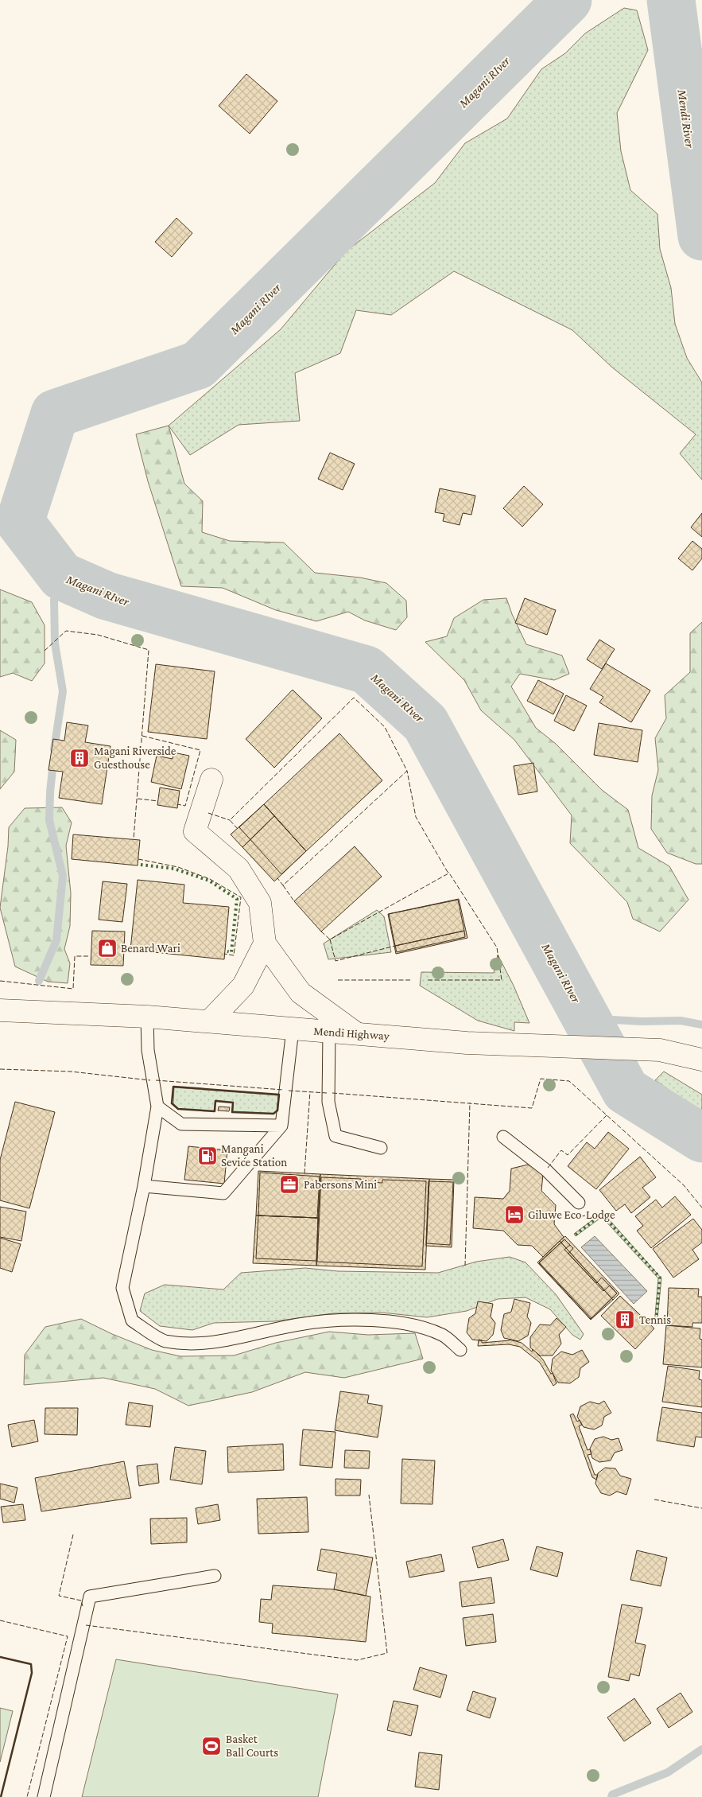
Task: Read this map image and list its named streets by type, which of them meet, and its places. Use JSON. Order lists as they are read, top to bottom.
{
  "streets": {
    "main road": ["Mendi Highway"]
  },
  "water": ["Magani RIver", "Mendi River"],
  "places": {
    "building": ["Magani Riverside Guesthouse", "Tennis"],
    "shop": ["Benard Wari"],
    "fuel station": ["Mangani Sevice Station"],
    "office": ["Pabersons Mini"],
    "hotel": ["Giluwe Eco-Lodge"],
    "sports": ["Basket Ball Courts"]
  }
}
